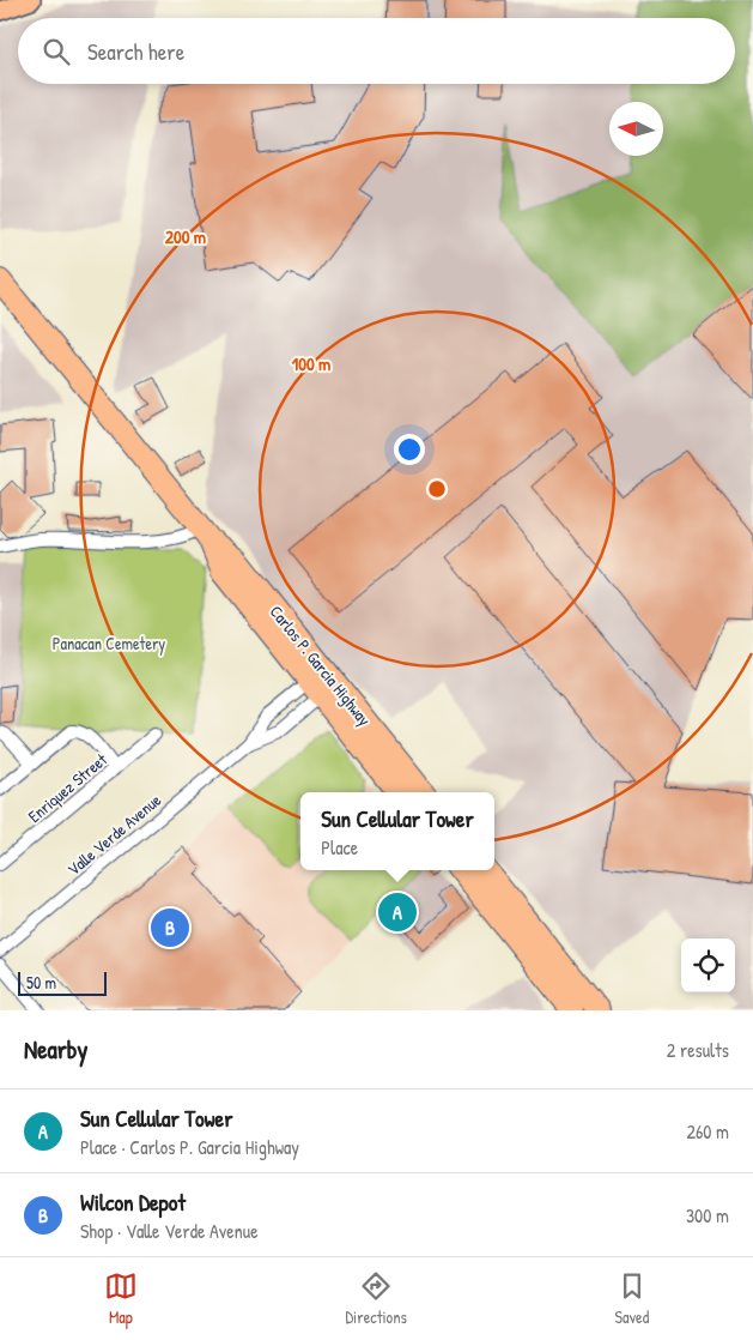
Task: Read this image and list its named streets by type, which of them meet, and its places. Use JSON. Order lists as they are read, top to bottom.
{
  "streets": {
    "highway": ["Carlos P. Garcia Highway"],
    "street": ["Enriquez Street", "Valle Verde Avenue"]
  },
  "crossings": [
    ["Carlos P. Garcia Highway", "Valle Verde Avenue"]
  ],
  "parks": ["Panacan Cemetery"],
  "scale_bar": "50 m",
  "north": "left",
  "page": {
    "search": "Search here",
    "popup": ["Sun Cellular Tower", "Place"],
    "pins": ["A", "B"],
    "scale": "50 m",
    "heading": ["Nearby", "2 results"],
    "list": [
      {
        "mark": "A",
        "name": "Sun Cellular Tower",
        "note": "Place · Carlos P. Garcia Highway",
        "value": "260 m"
      },
      {
        "mark": "B",
        "name": "Wilcon Depot",
        "note": "Shop · Valle Verde Avenue",
        "value": "300 m"
      }
    ],
    "nav": ["Map", "Directions", "Saved"]
  },
  "rings": ["200 m", "100 m"]
}
